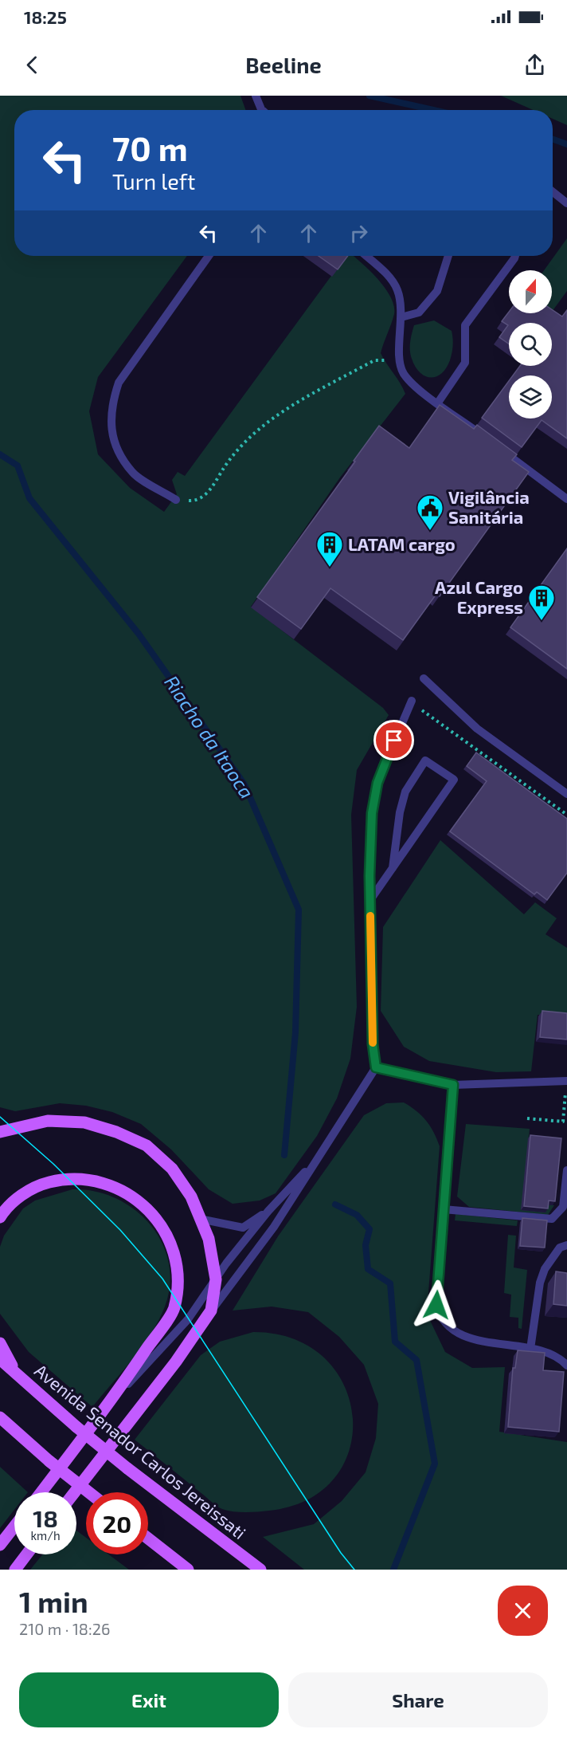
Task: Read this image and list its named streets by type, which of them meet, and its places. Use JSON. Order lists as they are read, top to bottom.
{
  "streets": {
    "main road": ["Avenida Senador Carlos Jereissati"]
  },
  "water": ["Riacho da Itaoca"],
  "places": {
    "public building": ["Vigilância Sanitária"],
    "building": ["LATAM cargo", "Azul Cargo Express"]
  },
  "north": "top",
  "page": {
    "status": "18:25",
    "header": "Beeline",
    "turn": ["70 m", "Turn left"],
    "speed": "18 km/h",
    "limit": "20",
    "heading": ["1 min", "210 m · 18:26"],
    "buttons": ["Exit", "Share"]
  }
}
